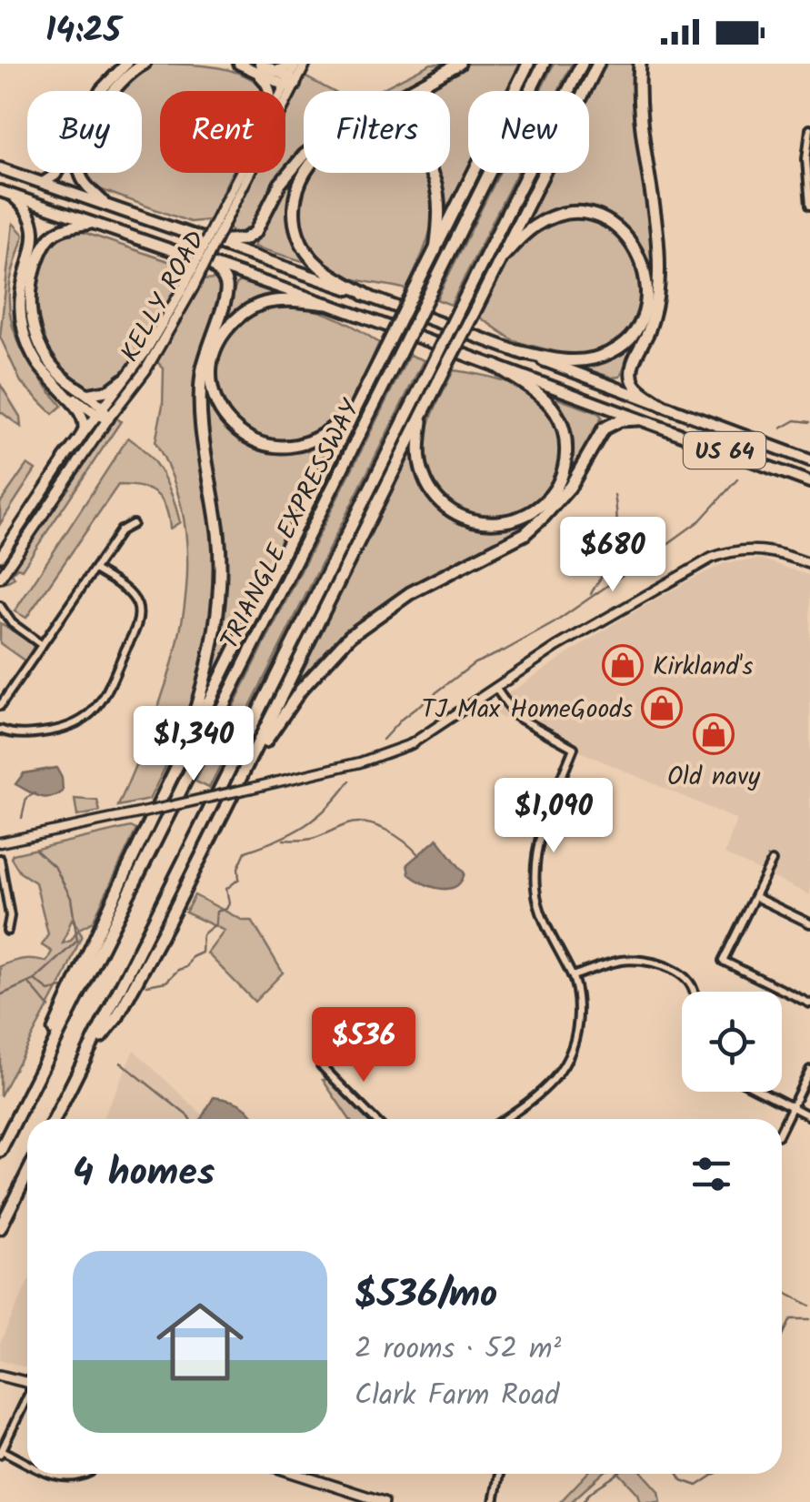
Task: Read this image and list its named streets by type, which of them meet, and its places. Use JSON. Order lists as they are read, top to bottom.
{
  "streets": {
    "highway": ["US 64", "TRIANGLE EXPRESSWAY"],
    "main road": ["KELLY ROAD"]
  },
  "places": {
    "shop": ["Kirkland's", "TJ Max HomeGoods", "Old navy"]
  },
  "page": {
    "status": "14:25",
    "chip": [
      "Buy",
      "Rent",
      "Filters",
      "New"
    ],
    "price": [
      "$680",
      "$1,340",
      "$1,090",
      "$536"
    ],
    "heading": "4 homes",
    "list": [
      {
        "name": "$536/mo",
        "note": "2 rooms · 52 m² · Clark Farm Road"
      }
    ]
  }
}
